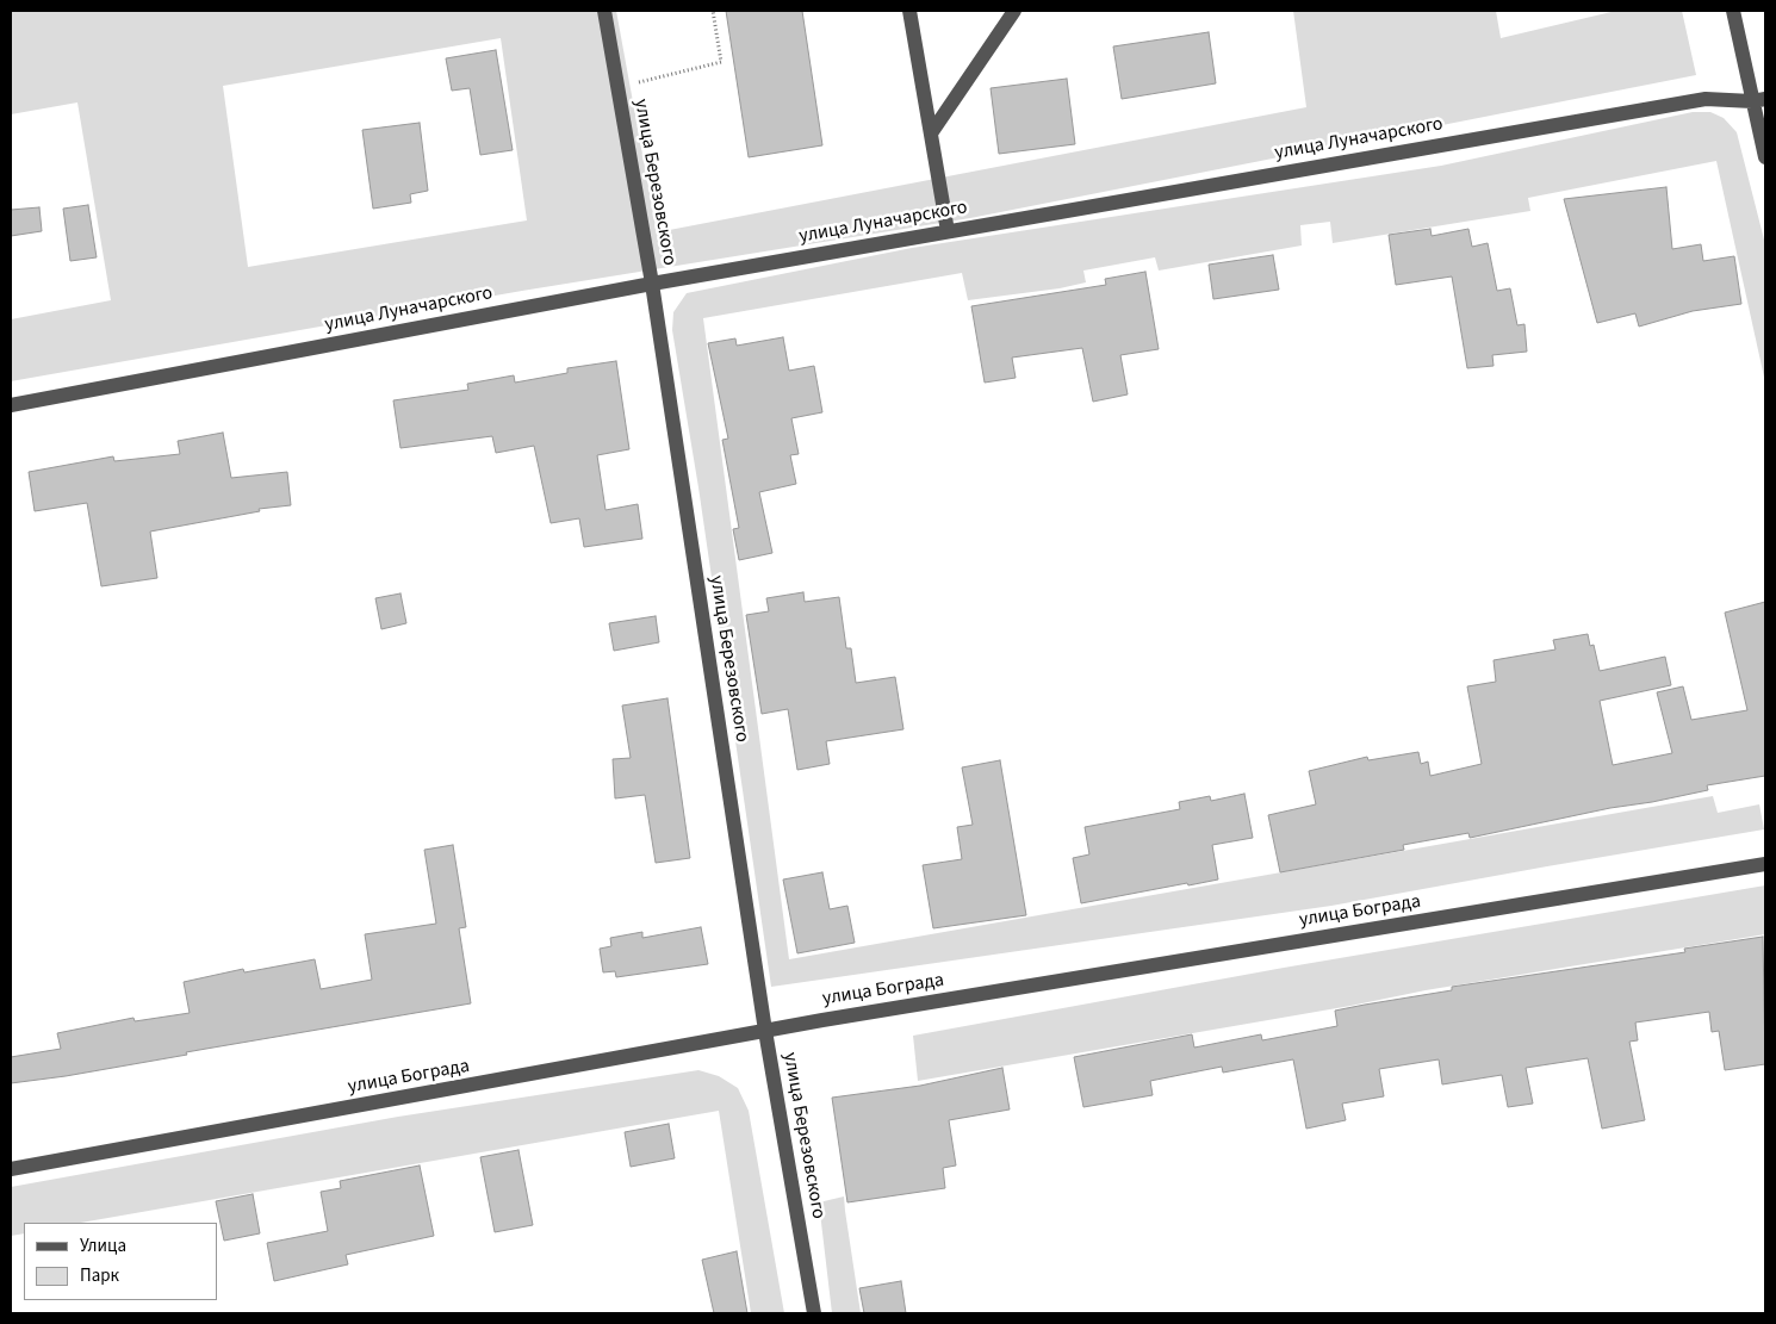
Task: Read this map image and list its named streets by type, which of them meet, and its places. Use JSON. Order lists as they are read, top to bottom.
{
  "streets": {
    "street": ["улица Луначарского", "улица Березовского", "улица Бограда"]
  },
  "crossings": [
    ["улица Луначарского", "улица Березовского"],
    ["улица Березовского", "улица Бограда"]
  ],
  "legend": ["Улица", "Парк"]
}
